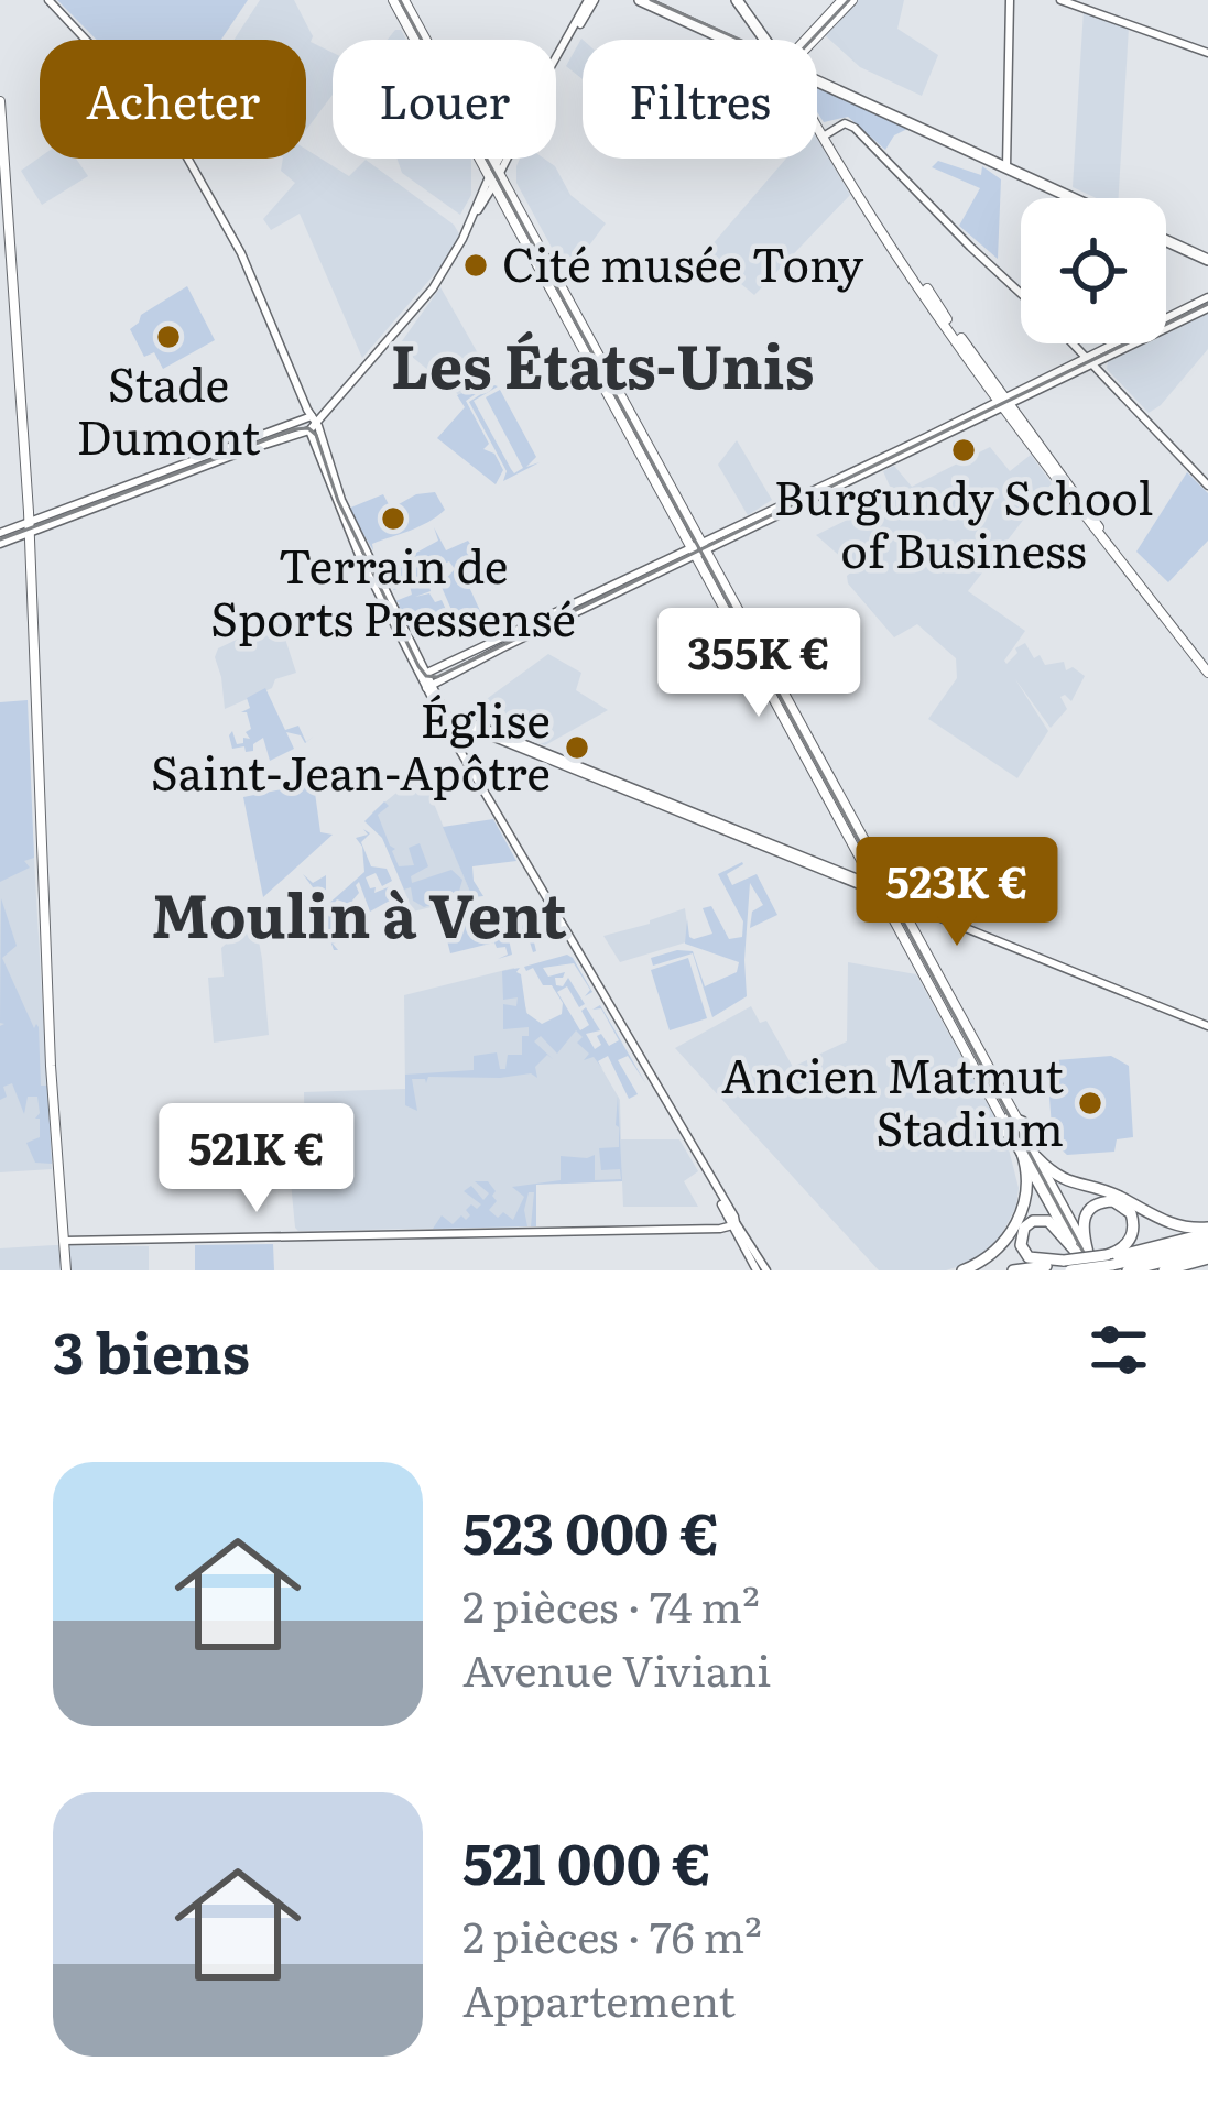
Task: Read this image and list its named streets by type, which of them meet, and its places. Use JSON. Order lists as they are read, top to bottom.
{
  "districts": ["Les États-Unis", "Moulin à Vent"],
  "places": [
    "Cité musée Tony",
    "Stade Dumont",
    "Burgundy School of Business",
    "Terrain de Sports Pressensé",
    "Église Saint-Jean-Apôtre",
    "Ancien Matmut Stadium"
  ],
  "page": {
    "chip": ["Acheter", "Louer", "Filtres"],
    "price": ["355K €", "523K €", "521K €"],
    "heading": "3 biens",
    "list": [
      {
        "name": "523 000 €",
        "note": "2 pièces · 74 m² · Avenue Viviani"
      },
      {
        "name": "521 000 €",
        "note": "2 pièces · 76 m² · Appartement"
      }
    ]
  }
}
